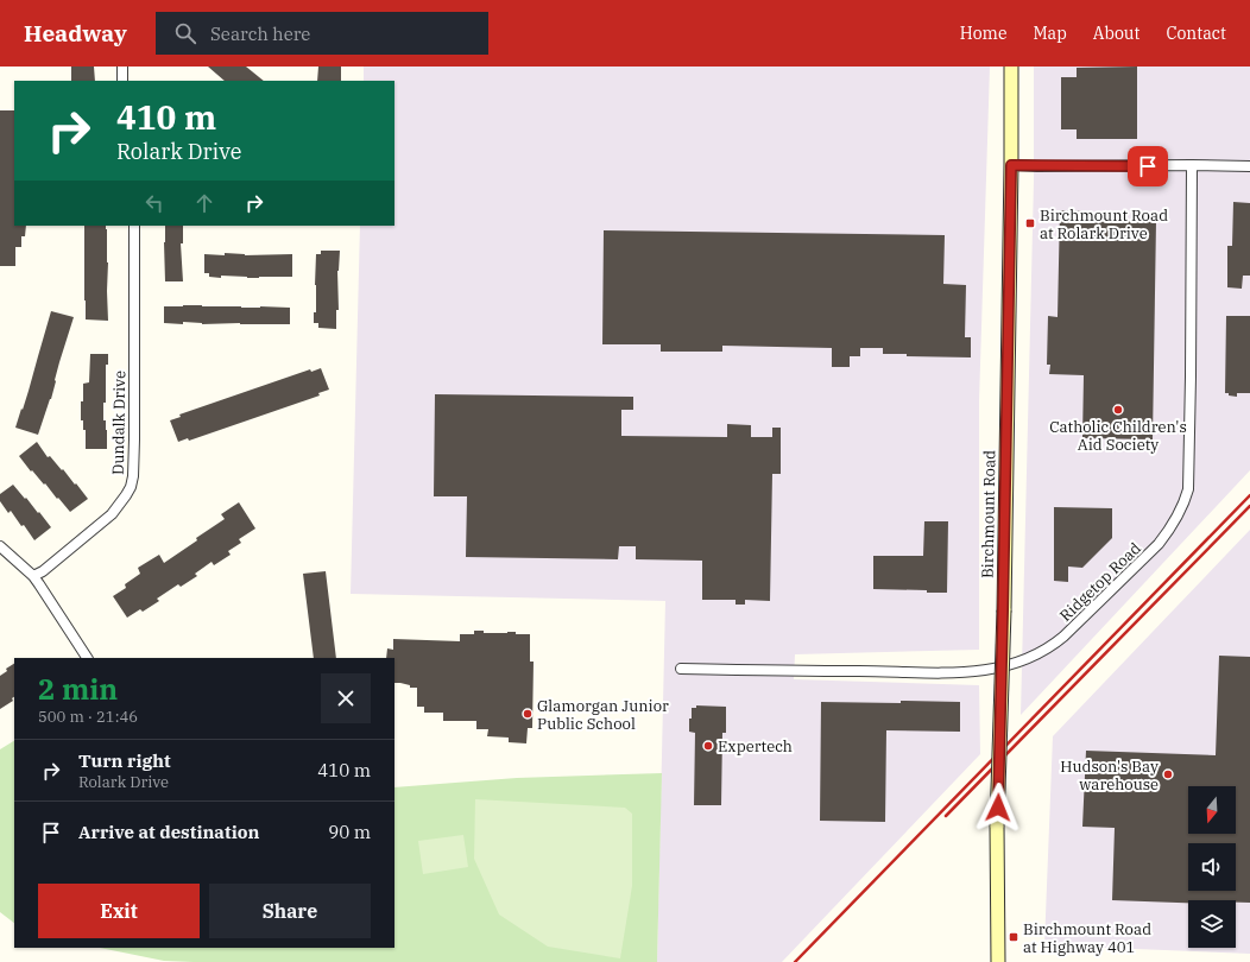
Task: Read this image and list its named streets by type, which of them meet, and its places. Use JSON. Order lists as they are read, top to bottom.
{
  "streets": {
    "main road": ["Birchmount Road"],
    "street": ["Dundalk Drive", "Ridgetop Road"]
  },
  "places": {
    "transit": ["Birchmount Road at Rolark Drive", "Birchmount Road at Highway 401"],
    "other": [
      "Catholic Children's Aid Society",
      "Glamorgan Junior Public School",
      "Expertech",
      "Hudson's Bay warehouse"
    ]
  },
  "north": "bottom",
  "page": {
    "header": "Headway",
    "search": "Search here",
    "nav": [
      "Home",
      "Map",
      "About",
      "Contact"
    ],
    "turn": ["410 m", "Rolark Drive"],
    "heading": ["2 min", "500 m · 21:46"],
    "list": [
      {
        "name": "Turn right",
        "note": "Rolark Drive",
        "value": "410 m"
      },
      {
        "name": "Arrive at destination",
        "value": "90 m"
      }
    ],
    "buttons": ["Exit", "Share"]
  }
}
